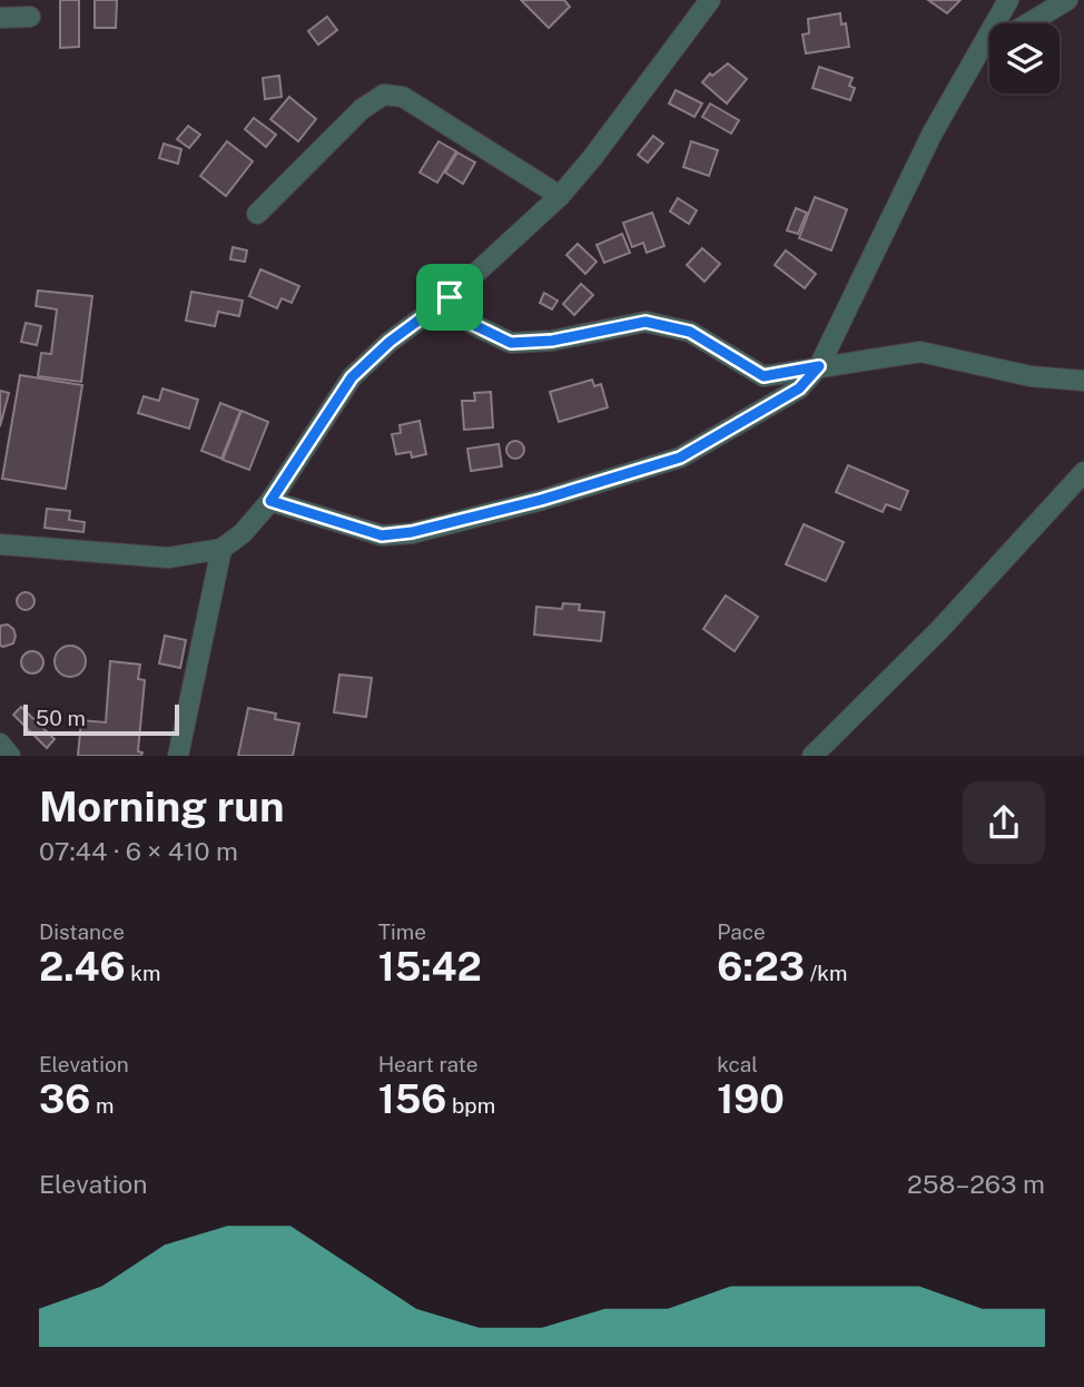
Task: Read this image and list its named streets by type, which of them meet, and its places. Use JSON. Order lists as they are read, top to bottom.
{
  "scale_bar": "50 m",
  "page": {
    "scale": "50 m",
    "heading": ["Morning run", "07:44 · 6 × 410 m"],
    "stats": [
      ["Distance", "2.46 km"],
      ["Time", "15:42"],
      ["Pace", "6:23 /km"],
      ["Elevation", "36 m"],
      ["Heart rate", "156 bpm"],
      ["kcal", "190"]
    ],
    "chart": ["Elevation", "258–263 m"]
  }
}
